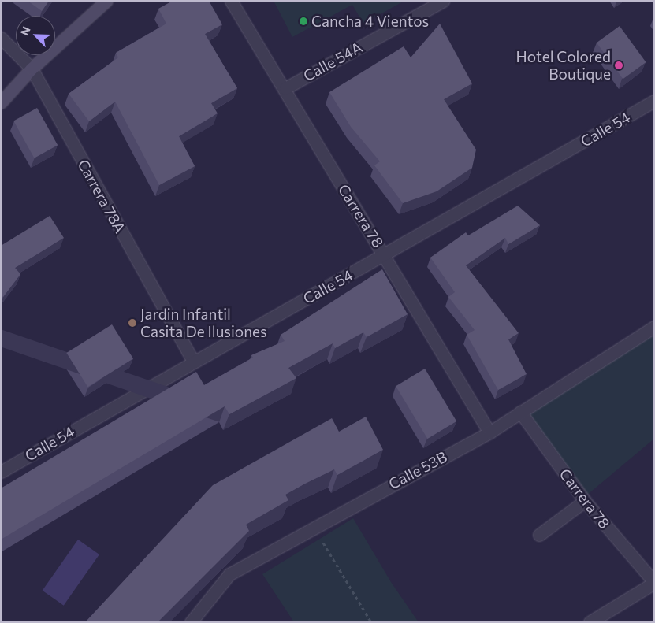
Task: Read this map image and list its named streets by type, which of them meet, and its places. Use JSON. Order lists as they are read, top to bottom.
{
  "streets": {
    "street": [
      "Calle 54A",
      "Calle 54",
      "Carrera 78A",
      "Carrera 78",
      "Calle 53B"
    ]
  },
  "crossings": [
    ["Calle 54A", "Carrera 78"],
    ["Calle 54", "Carrera 78A"],
    ["Calle 54", "Carrera 78"],
    ["Carrera 78", "Calle 53B"]
  ],
  "places": ["Cancha 4 Vientos", "Hotel Colored Boutique", "Jardin Infantil Casita De Ilusiones"],
  "north": "top left"
}
